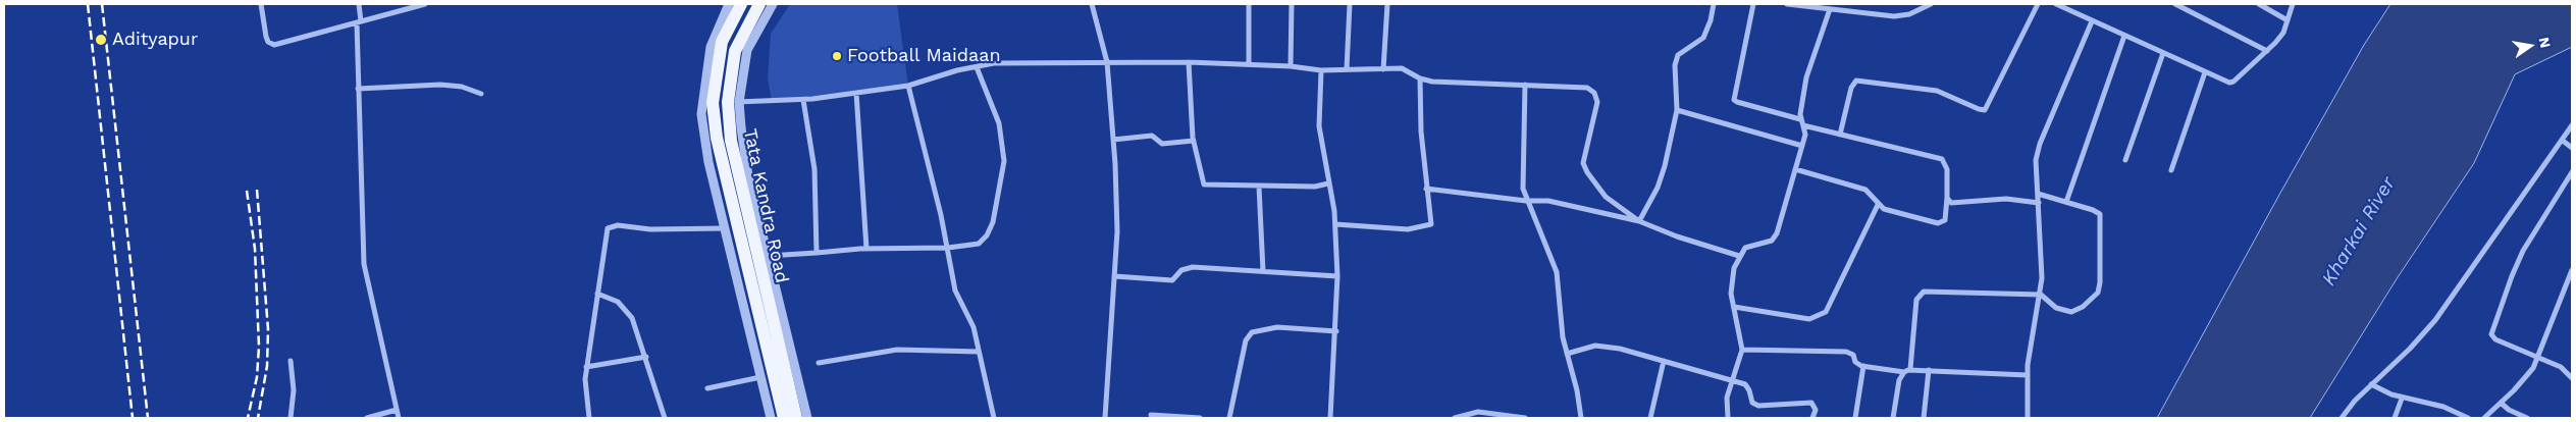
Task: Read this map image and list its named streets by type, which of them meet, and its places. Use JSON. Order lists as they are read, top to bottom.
{
  "streets": {
    "main road": ["Tata Kandra Road"]
  },
  "water": ["Kharkai River"],
  "places": ["Adityapur", "Football Maidaan"],
  "north": "right"
}
